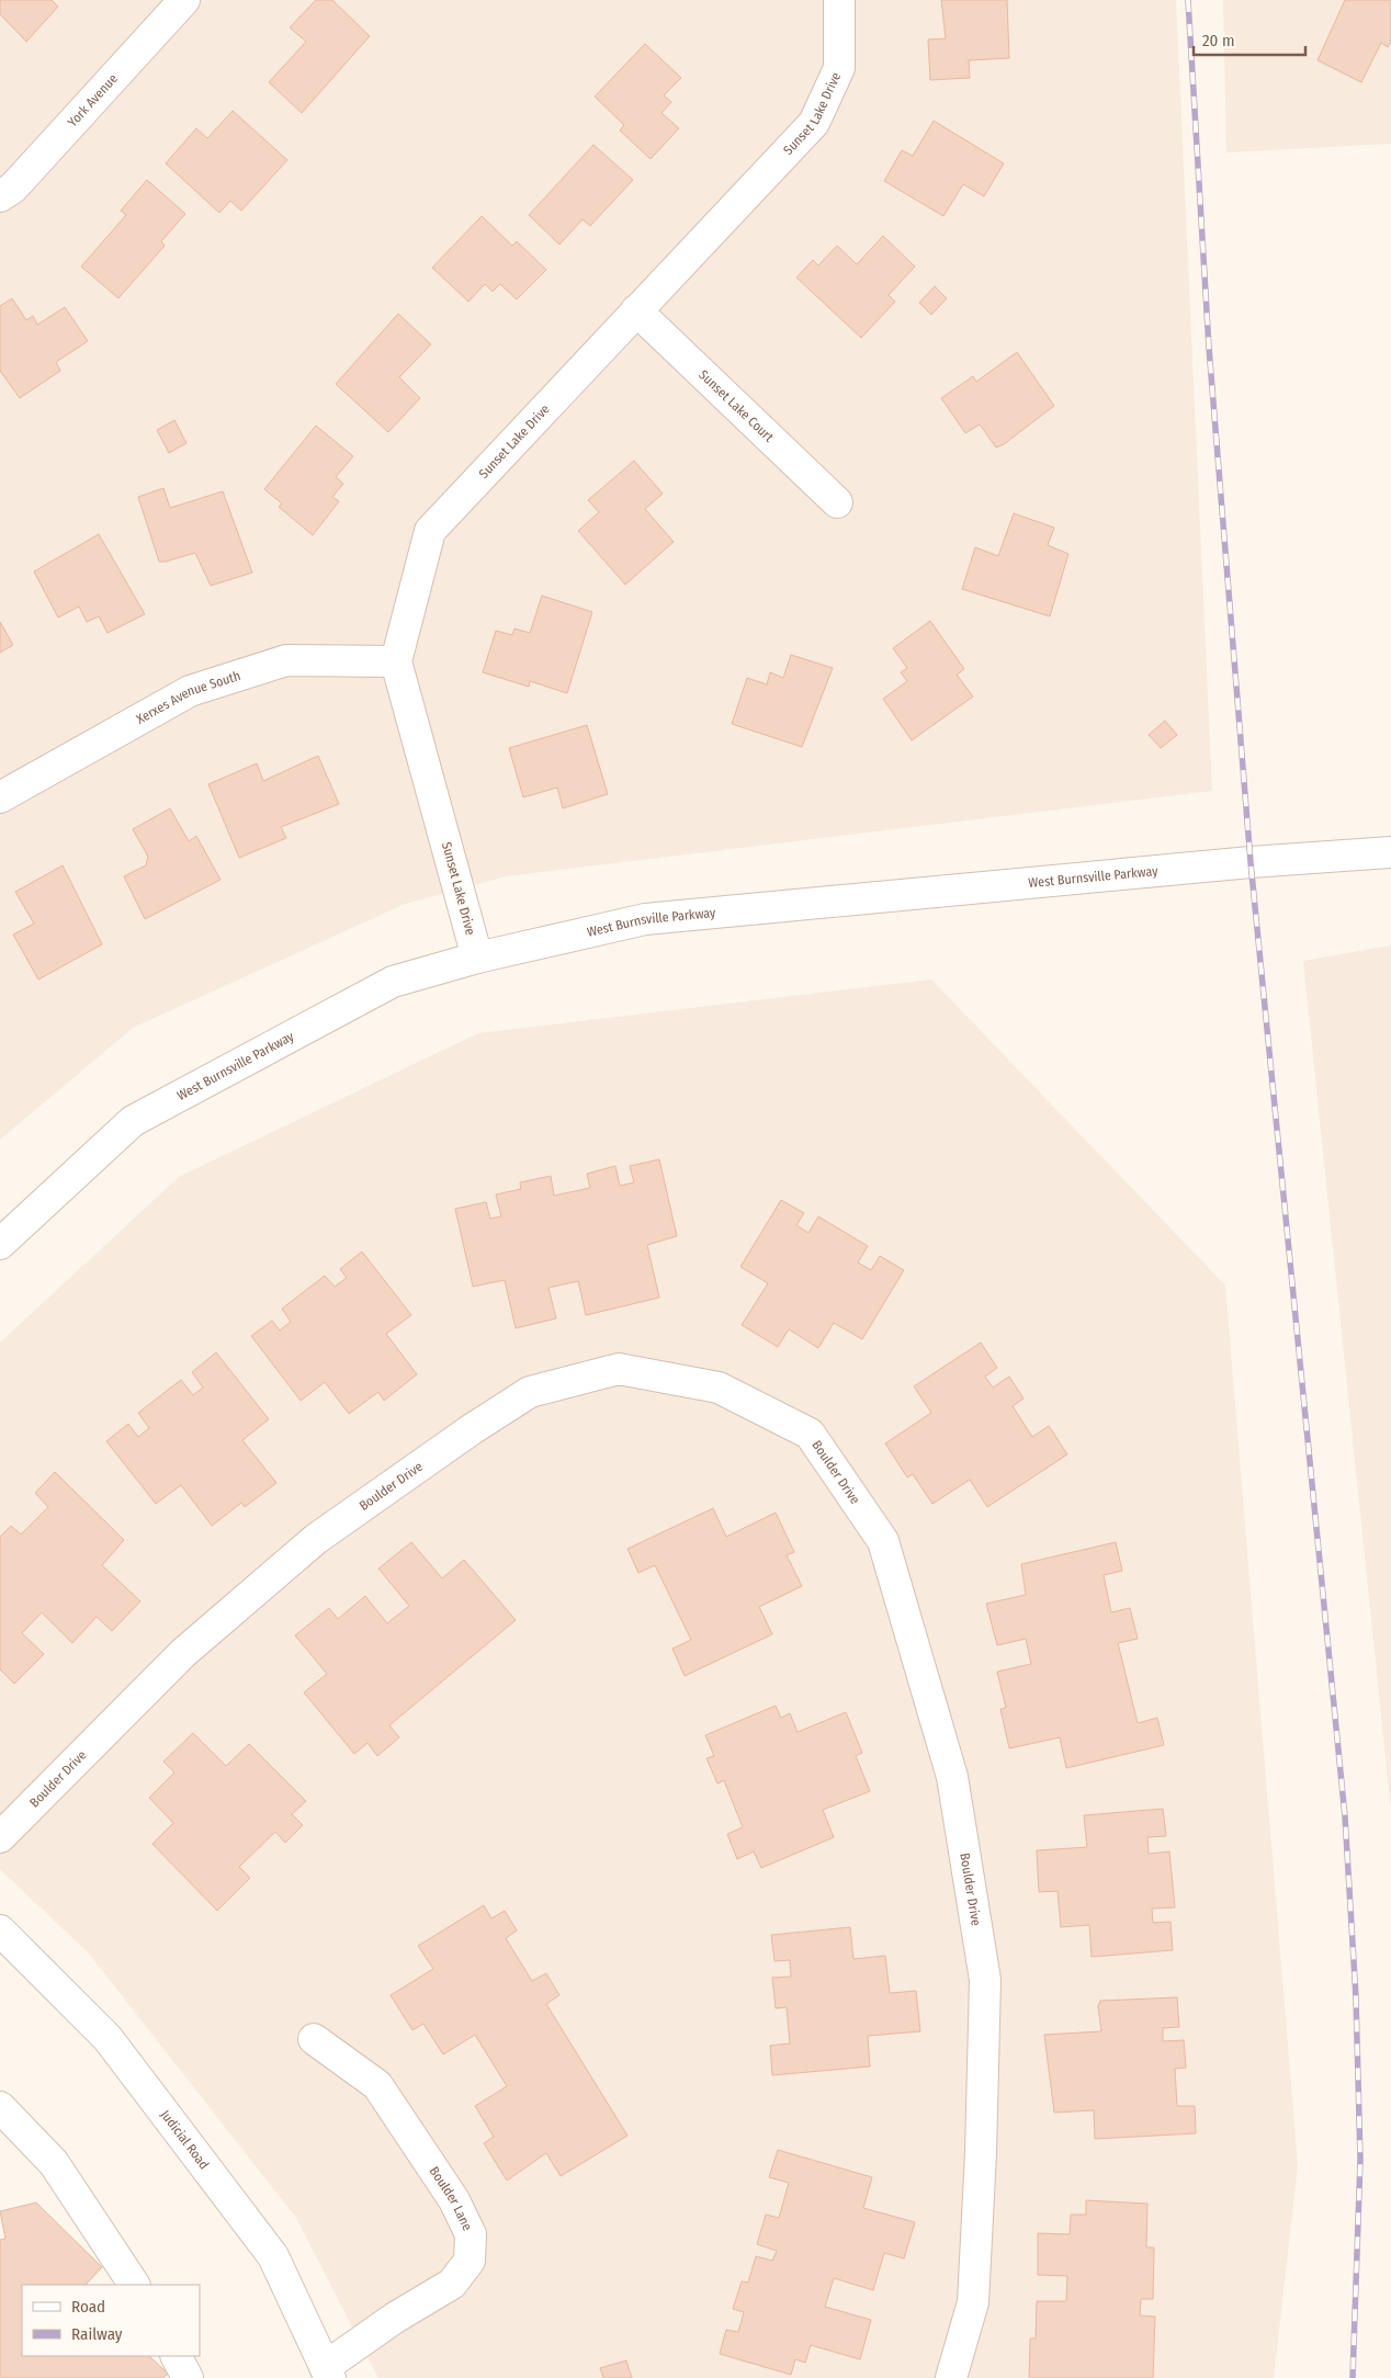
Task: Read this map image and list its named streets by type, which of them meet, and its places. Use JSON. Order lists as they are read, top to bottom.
{
  "streets": {
    "street": [
      "York Avenue",
      "Sunset Lake Drive",
      "Sunset Lake Court",
      "Xerxes Avenue South",
      "West Burnsville Parkway",
      "Boulder Drive",
      "Judicial Road",
      "Boulder Lane"
    ]
  },
  "crossings": [
    ["Sunset Lake Drive", "Sunset Lake Court"],
    ["Sunset Lake Drive", "Xerxes Avenue South"],
    ["Sunset Lake Drive", "West Burnsville Parkway"],
    ["Judicial Road", "Boulder Lane"]
  ],
  "legend": ["Road", "Railway"],
  "scale_bar": "20 m"
}
